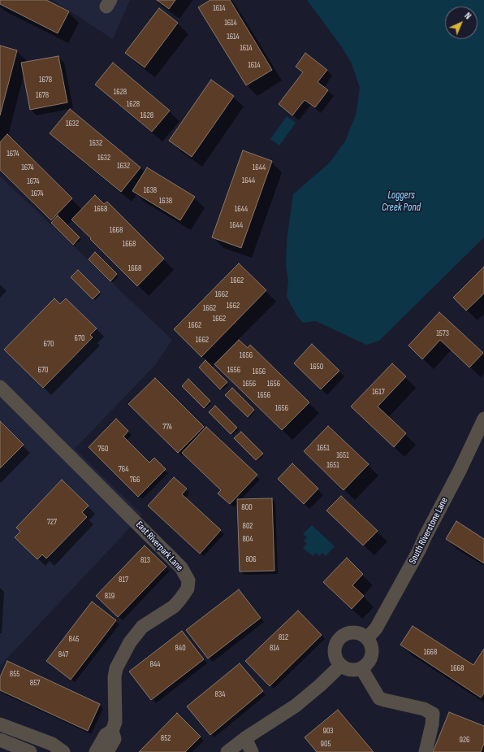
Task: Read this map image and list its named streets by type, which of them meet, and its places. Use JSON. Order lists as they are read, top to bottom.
{
  "streets": {
    "street": ["South Riverstone Lane", "East Riverpark Lane"]
  },
  "water": ["Loggers Creek Pond"],
  "house_numbers": [
    "1614",
    "1614",
    "1614",
    "1614",
    "1614",
    "1678",
    "1628",
    "1678",
    "1628",
    "1628",
    "1632",
    "1632",
    "1674",
    "1632",
    "1632",
    "1674",
    "1644",
    "1644",
    "1674",
    "1638",
    "1674",
    "1638",
    "1668",
    "1644",
    "1644",
    "1668",
    "1668",
    "1668",
    "1662",
    "1662",
    "1662",
    "1662",
    "1662",
    "1662",
    "1573",
    "670",
    "1662",
    "670",
    "1656",
    "1650",
    "670",
    "1656",
    "1656",
    "1656",
    "1656",
    "1617",
    "1656",
    "1656",
    "774",
    "1651",
    "760",
    "1651",
    "1651",
    "764",
    "766",
    "800",
    "727",
    "802",
    "804",
    "806",
    "813",
    "817",
    "819",
    "812",
    "845",
    "840",
    "814",
    "1668",
    "847",
    "844",
    "1668",
    "855",
    "857",
    "834",
    "903",
    "852",
    "926",
    "905"
  ],
  "north": "top right"
}
